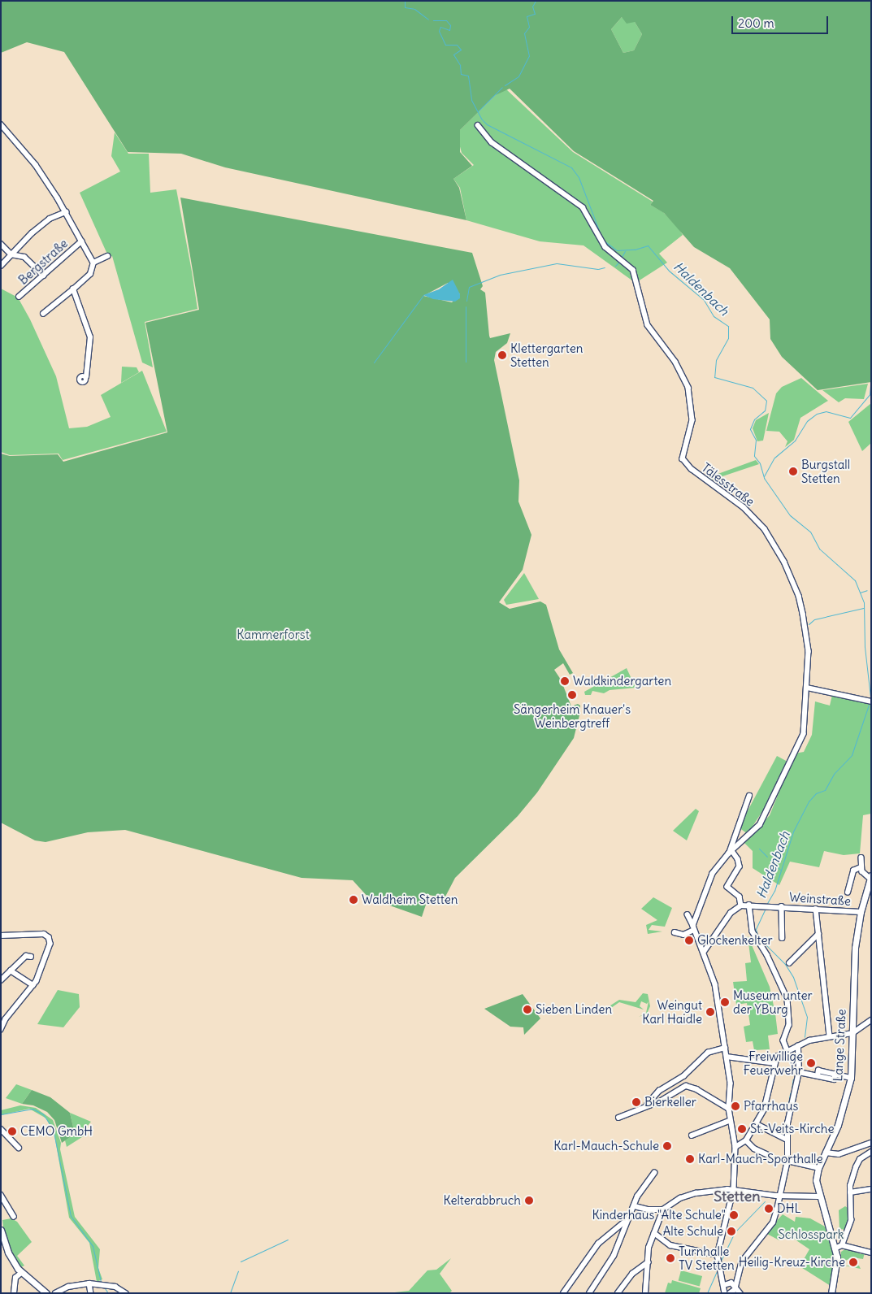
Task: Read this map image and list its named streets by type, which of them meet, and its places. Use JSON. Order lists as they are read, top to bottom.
{
  "streets": {
    "main road": ["Lange Straße"],
    "street": ["Bergstraße", "Tälesstraße", "Weinstraße"]
  },
  "crossings": [
    ["Weinstraße", "Lange Straße"]
  ],
  "districts": ["Stetten"],
  "water": ["Haldenbach"],
  "parks": ["Kammerforst", "Schlosspark"],
  "places": [
    "Klettergarten Stetten",
    "Burgstall Stetten",
    "Waldkindergarten",
    "Sängerheim Knauer's Weinbergtreff",
    "Waldheim Stetten",
    "Glockenkelter",
    "Museum unter der YBurg",
    "Sieben Linden",
    "Weingut Karl Haidle",
    "Freiwillige Feuerwehr",
    "Bierkeller",
    "Pfarrhaus",
    "St.-Veits-Kirche",
    "CEMO GmbH",
    "Karl-Mauch-Schule",
    "Karl-Mauch-Sporthalle",
    "Kelterabbruch",
    "DHL",
    "Kinderhaus \"Alte Schule\"",
    "Alte Schule",
    "Turnhalle TV Stetten",
    "Heilig-Kreuz-Kirche"
  ],
  "scale_bar": "200 m"
}
